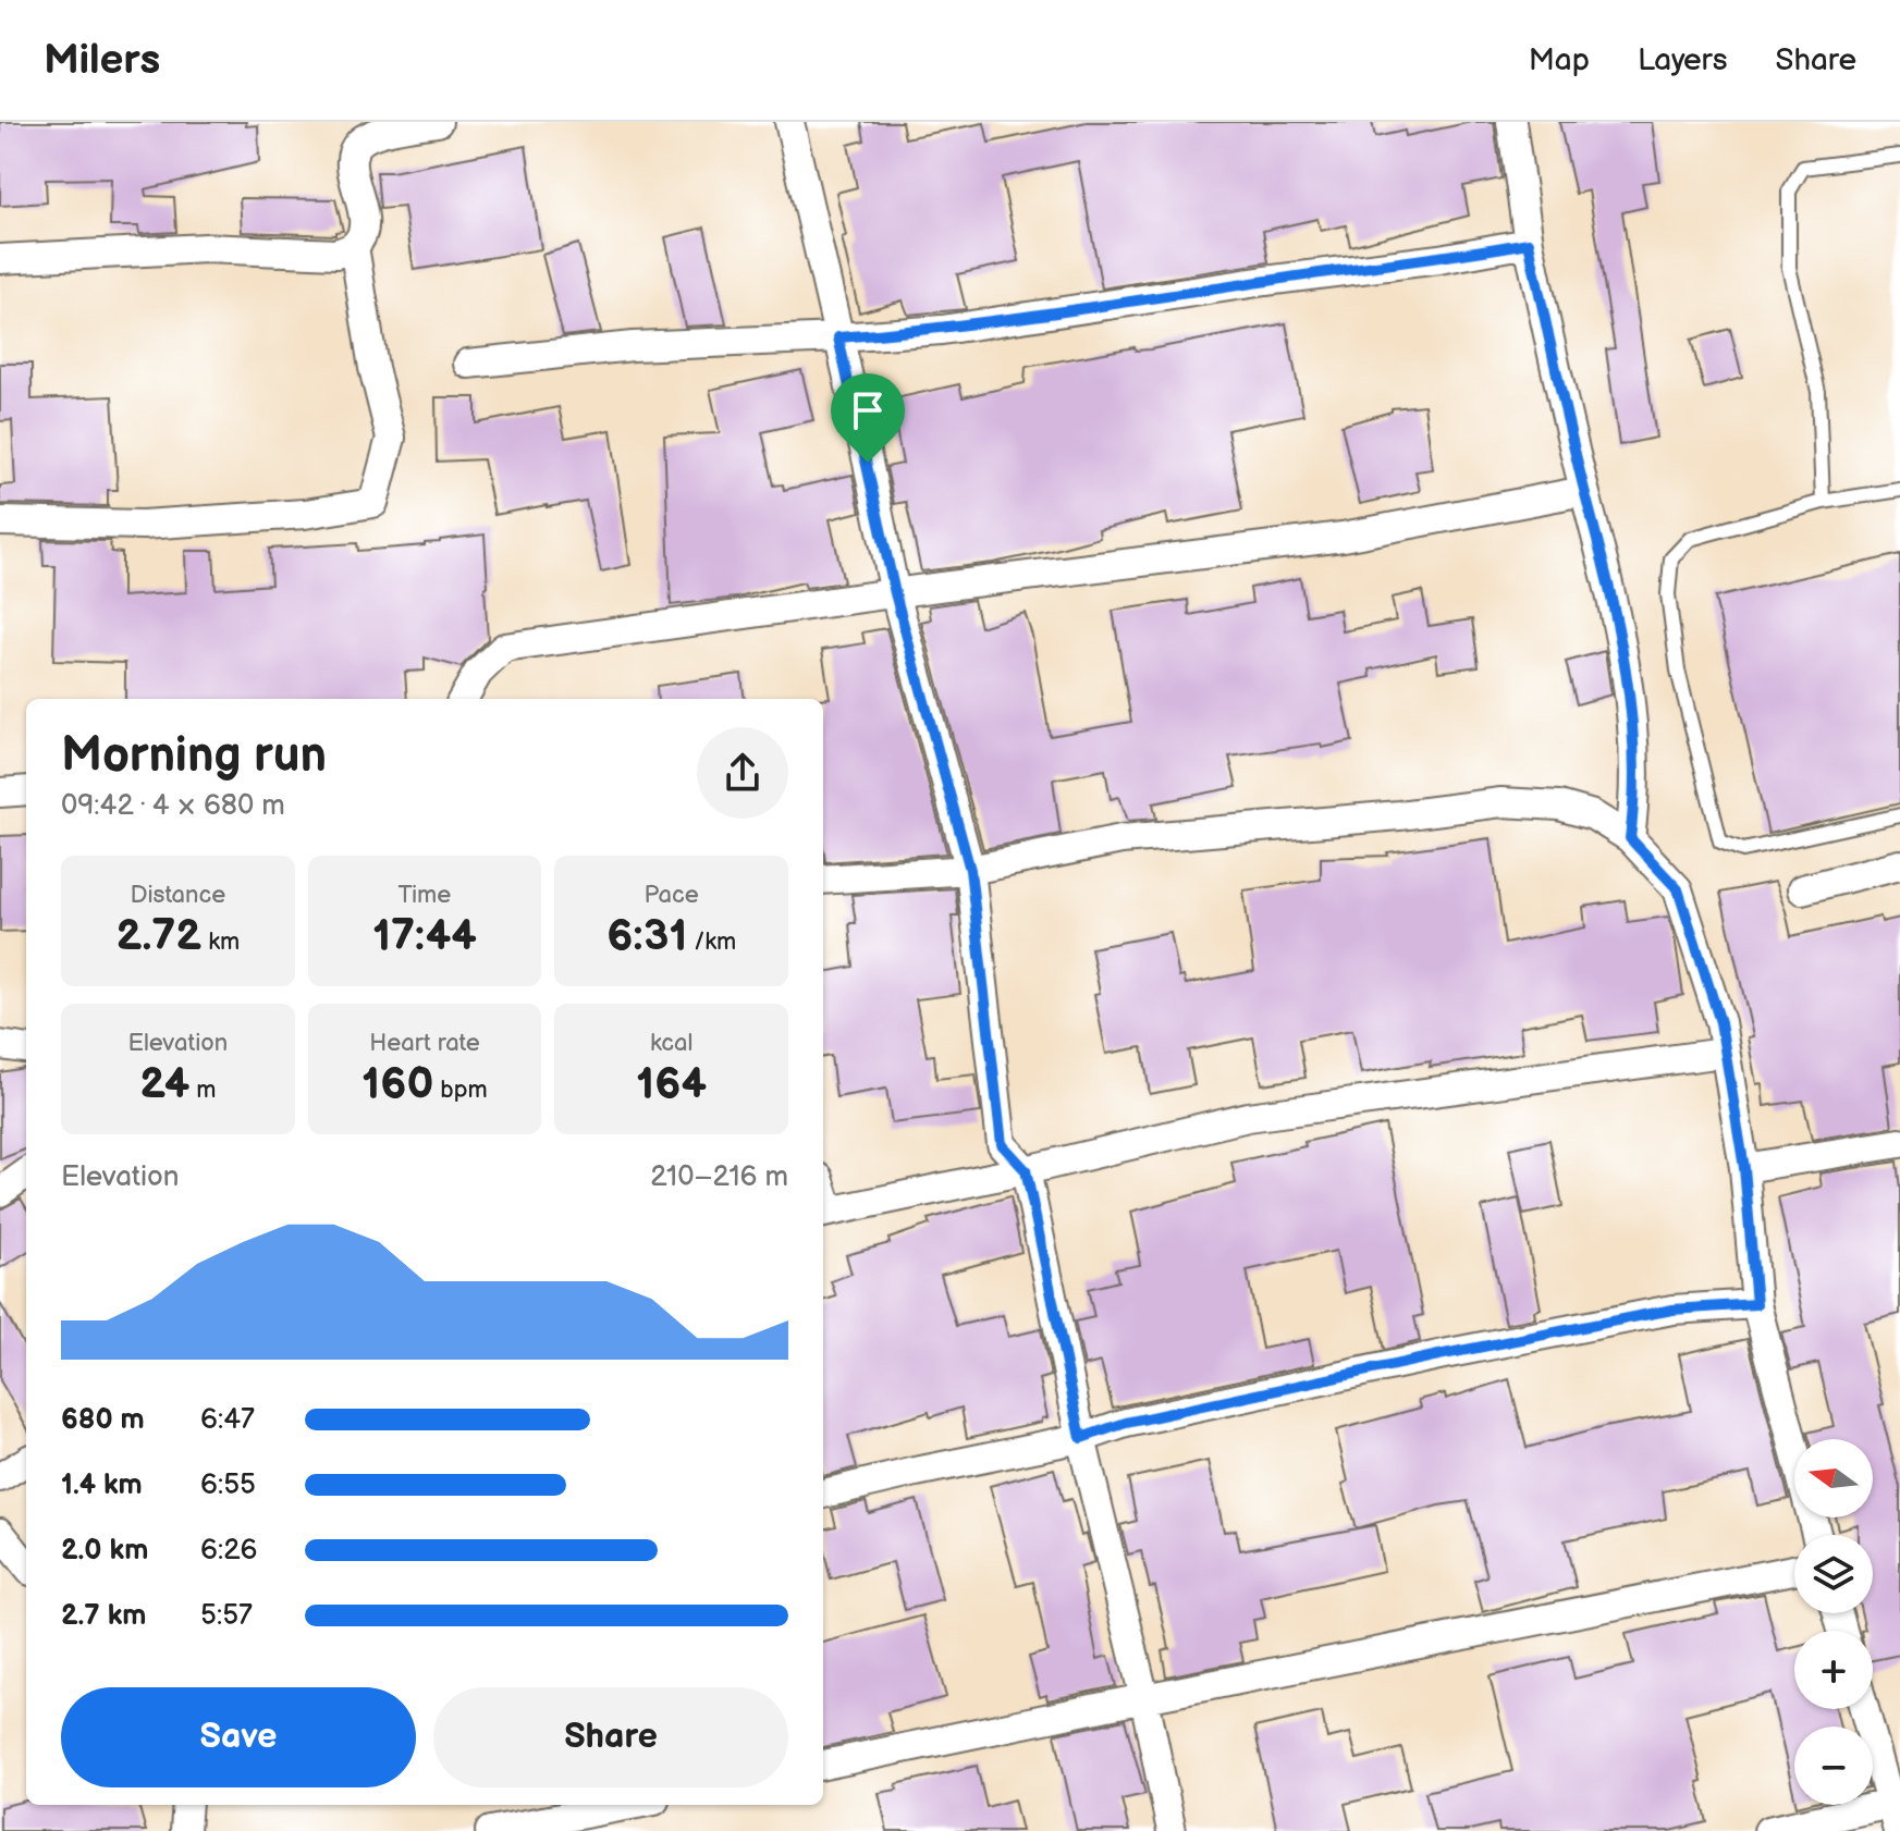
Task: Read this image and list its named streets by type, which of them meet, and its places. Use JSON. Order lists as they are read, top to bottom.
{
  "north": "left",
  "page": {
    "header": "Milers",
    "nav": ["Map", "Layers", "Share"],
    "heading": ["Morning run", "09:42 · 4 × 680 m"],
    "stats": [
      ["Distance", "2.72 km"],
      ["Time", "17:44"],
      ["Pace", "6:31 /km"],
      ["Elevation", "24 m"],
      ["Heart rate", "160 bpm"],
      ["kcal", "164"]
    ],
    "chart": ["Elevation", "210–216 m"],
    "list": [
      {
        "name": "680 m",
        "note": "6:47"
      },
      {
        "name": "1.4 km",
        "note": "6:55"
      },
      {
        "name": "2.0 km",
        "note": "6:26"
      },
      {
        "name": "2.7 km",
        "note": "5:57"
      }
    ],
    "map_buttons": ["+", "−"],
    "buttons": ["Save", "Share"]
  }
}
